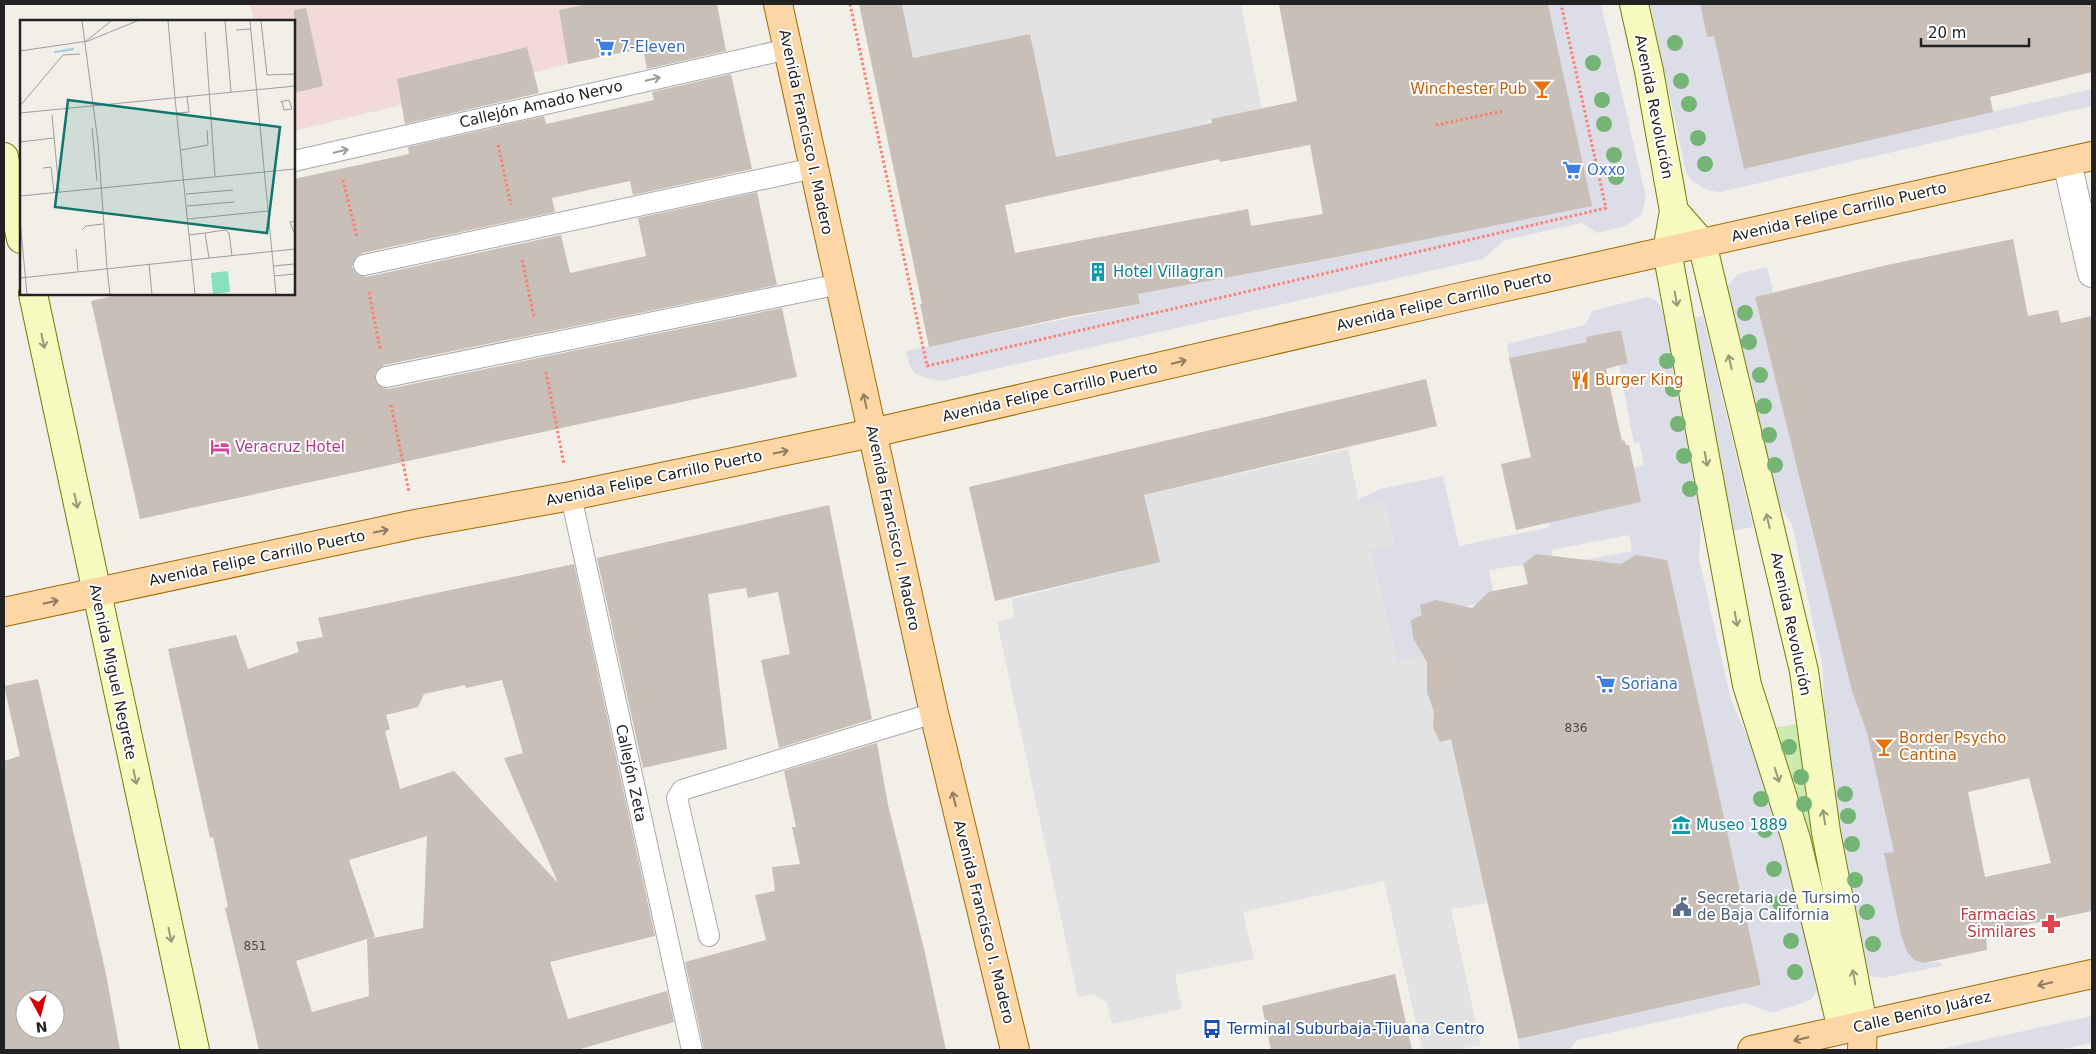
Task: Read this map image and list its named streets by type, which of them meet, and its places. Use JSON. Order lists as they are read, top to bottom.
{
  "streets": {
    "main road": [
      "Avenida Revolución",
      "Avenida Francisco I. Madero",
      "Avenida Felipe Carrillo Puerto",
      "Avenida Miguel Negrete",
      "Calle Benito Juárez"
    ],
    "lane": ["Callejón Amado Nervo", "Callejón Zeta"]
  },
  "crossings": [
    ["Callejón Amado Nervo", "Avenida Francisco I. Madero"],
    ["Avenida Revolución", "Avenida Felipe Carrillo Puerto"],
    ["Avenida Revolución", "Calle Benito Juárez"],
    ["Avenida Francisco I. Madero", "Avenida Felipe Carrillo Puerto"],
    ["Avenida Felipe Carrillo Puerto", "Avenida Miguel Negrete"],
    ["Avenida Felipe Carrillo Puerto", "Callejón Zeta"]
  ],
  "one_way": [
    "Avenida Francisco I. Madero",
    "Avenida Felipe Carrillo Puerto",
    "Avenida Miguel Negrete",
    "Calle Benito Juárez"
  ],
  "places": {
    "supermarket": ["7-Eleven", "Oxxo", "Soriana"],
    "bar": ["Winchester Pub", "Border Psycho Cantina"],
    "building": ["Hotel Villagran"],
    "restaurant": ["Burger King"],
    "hotel": ["Veracruz Hotel"],
    "museum": ["Museo 1889"],
    "public building": ["Secretaria de Tursimo de Baja California"],
    "pharmacy": ["Farmacias Similares"],
    "bus stop": ["Terminal Suburbaja-Tijuana Centro"]
  },
  "house_numbers": ["836", "851"],
  "scale_bar": "20 m",
  "north": "bottom"
}
